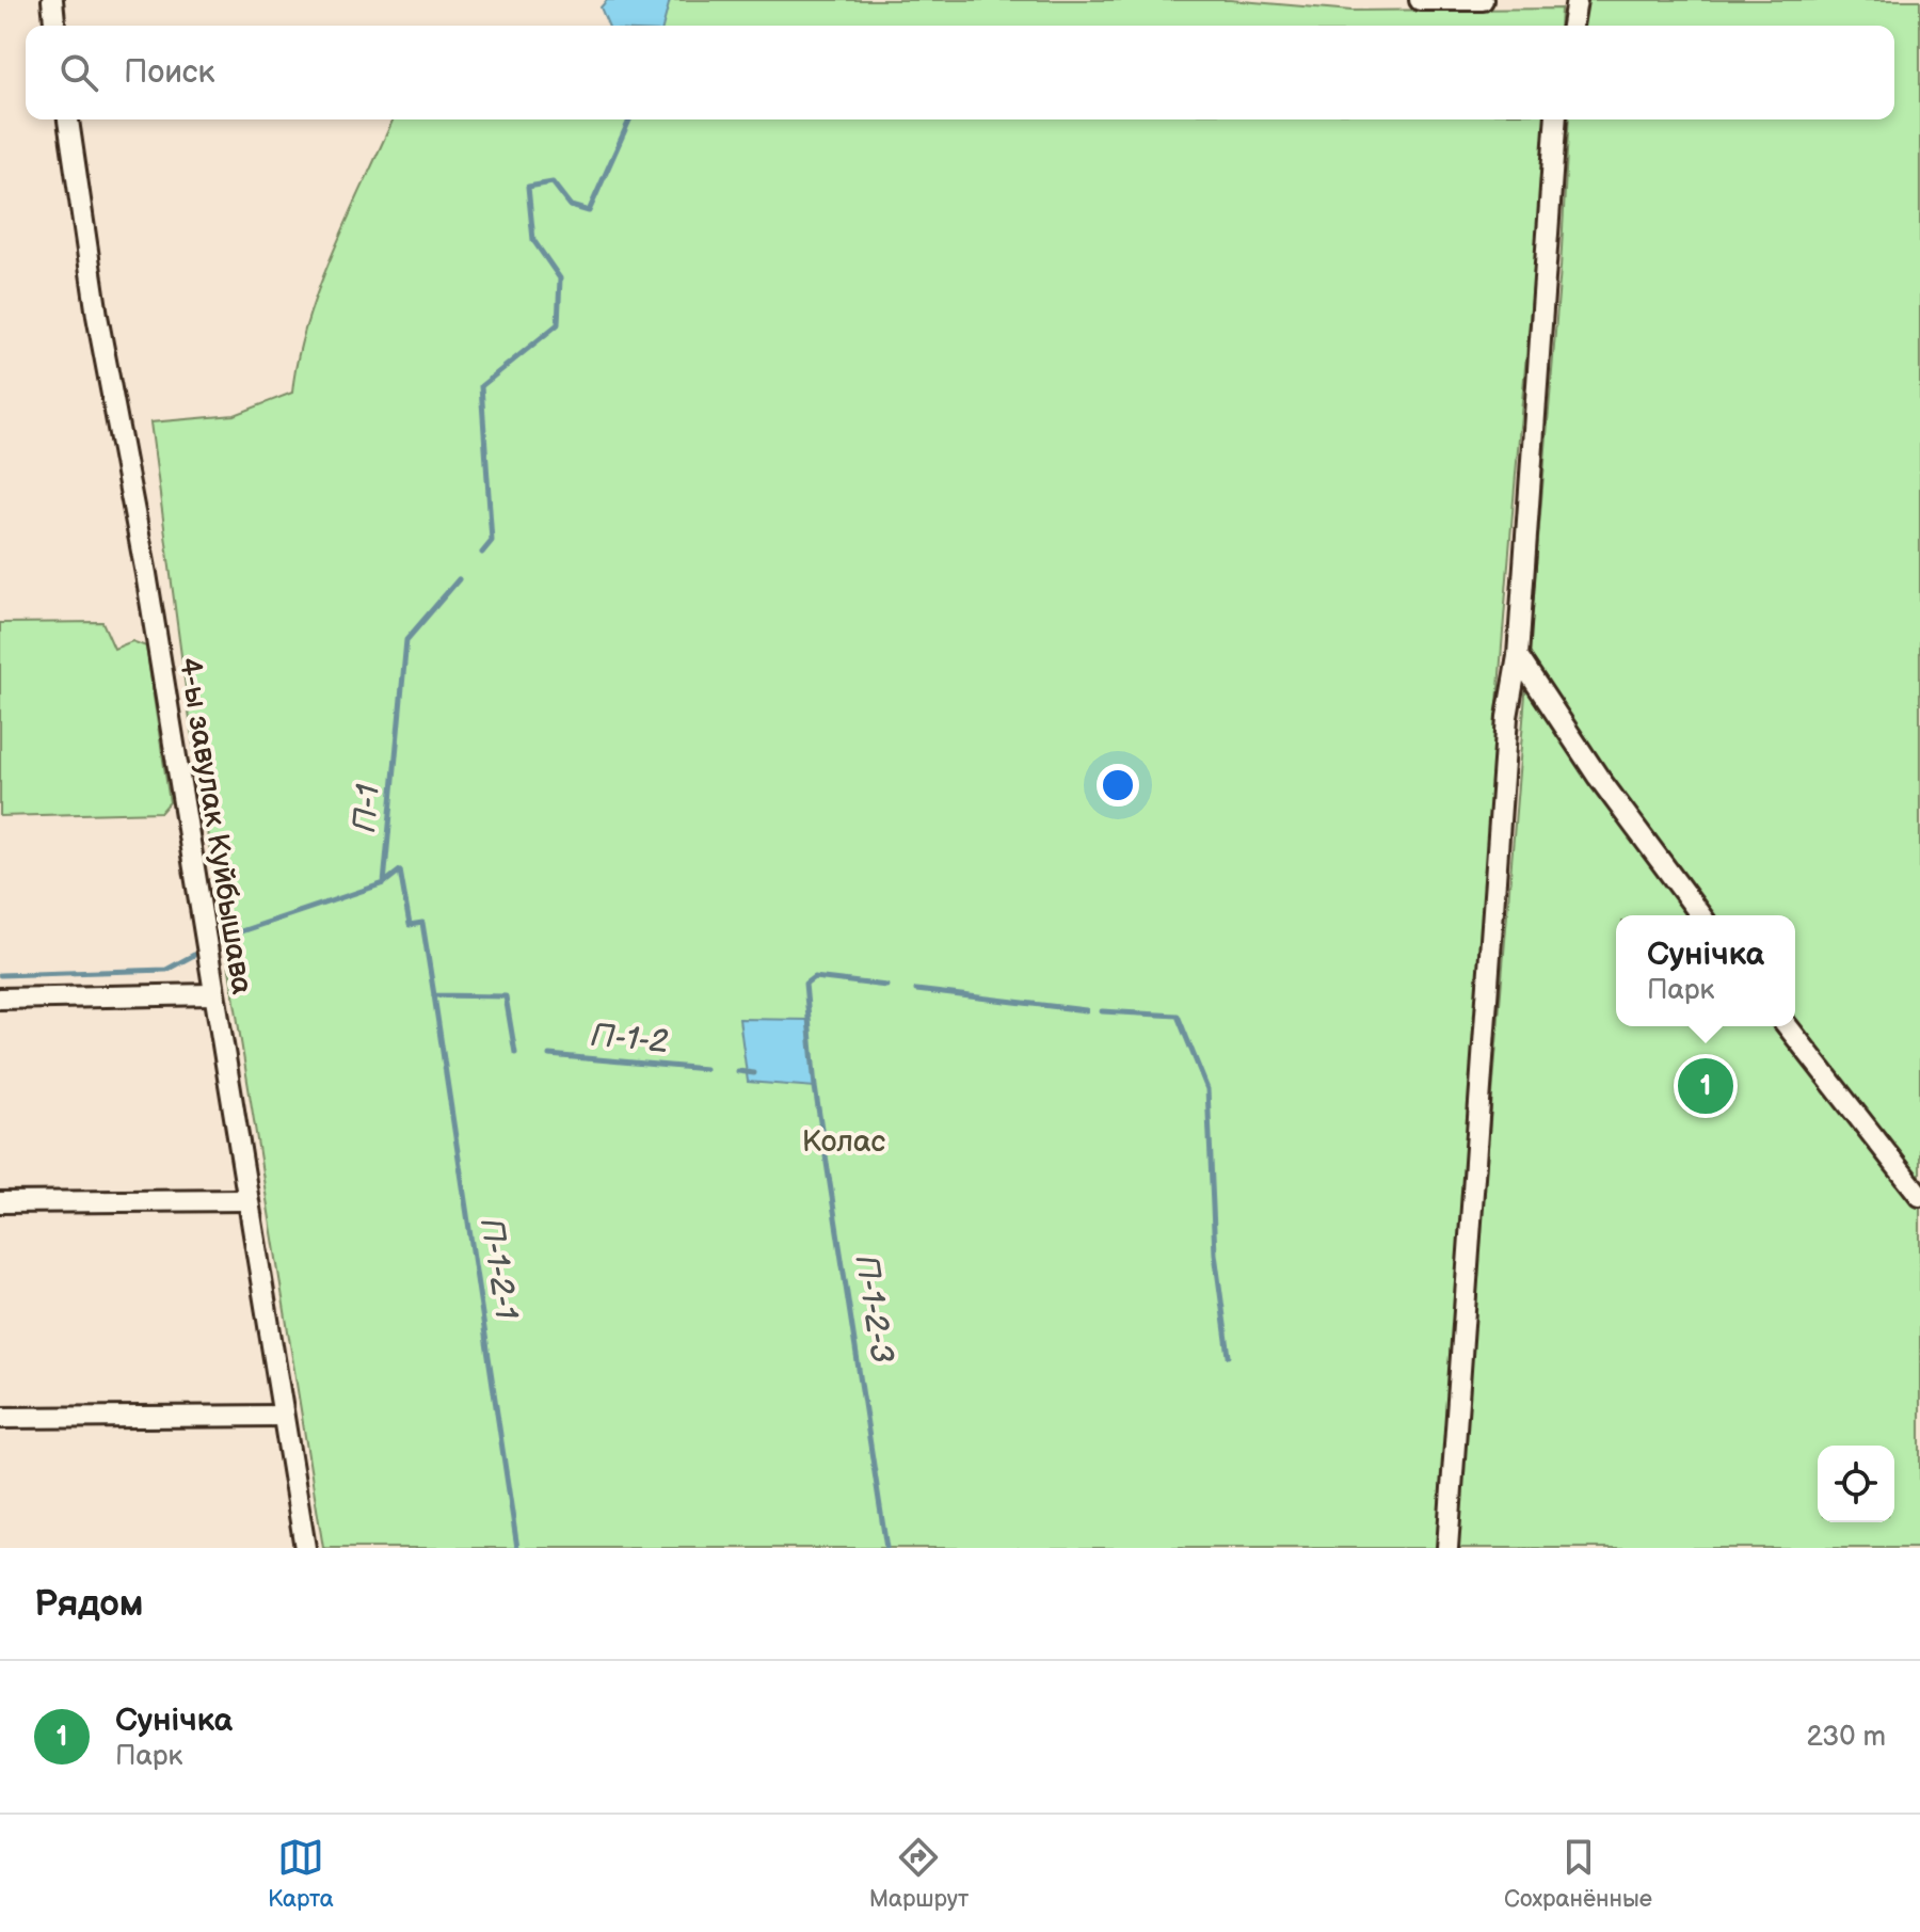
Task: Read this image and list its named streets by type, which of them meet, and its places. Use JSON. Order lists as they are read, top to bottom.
{
  "streets": {
    "street": ["4-ы завулак Куйбышава"]
  },
  "water": [
    "П-1",
    "П-1-2",
    "П-1-2-1",
    "П-1-2-3"
  ],
  "parks": ["Колас"],
  "page": {
    "search": "Поиск",
    "popup": ["Сунічка", "Парк"],
    "pins": "1",
    "heading": "Рядом",
    "list": [
      {
        "mark": "1",
        "name": "Сунічка",
        "note": "Парк",
        "value": "230 m"
      }
    ],
    "nav": ["Карта", "Маршрут", "Сохранённые"]
  }
}
